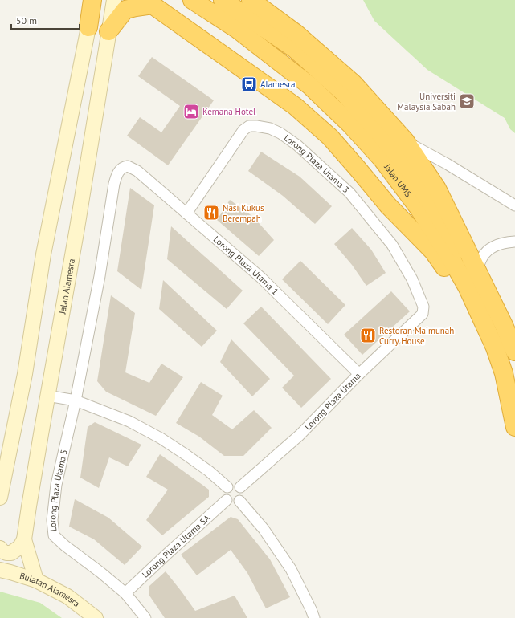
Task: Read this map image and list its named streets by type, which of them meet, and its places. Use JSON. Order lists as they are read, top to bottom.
{
  "streets": {
    "highway": ["Jalan UMS"],
    "street": [
      "Lorong Plaza Utama 3",
      "Lorong Plaza Utama 1",
      "Jalan Alamesra",
      "Lorong Plaza Utama",
      "Lorong Plaza Utama 5",
      "Lorong Plaza Utama 5A",
      "Bulatan Alamesra"
    ]
  },
  "crossings": [
    ["Lorong Plaza Utama 3", "Lorong Plaza Utama 1"],
    ["Lorong Plaza Utama 3", "Lorong Plaza Utama"],
    ["Lorong Plaza Utama 1", "Lorong Plaza Utama"],
    ["Lorong Plaza Utama 1", "Lorong Plaza Utama 5"],
    ["Lorong Plaza Utama", "Lorong Plaza Utama 5A"],
    ["Lorong Plaza Utama 5", "Lorong Plaza Utama 5A"]
  ],
  "places": {
    "bus stop": ["Alamesra"],
    "school or university": ["Universiti Malaysia Sabah"],
    "hotel": ["Kemana Hotel"],
    "restaurant": ["Nasi Kukus Berempah", "Restoran Maimunah Curry House"]
  },
  "scale_bar": "50 m"
}
